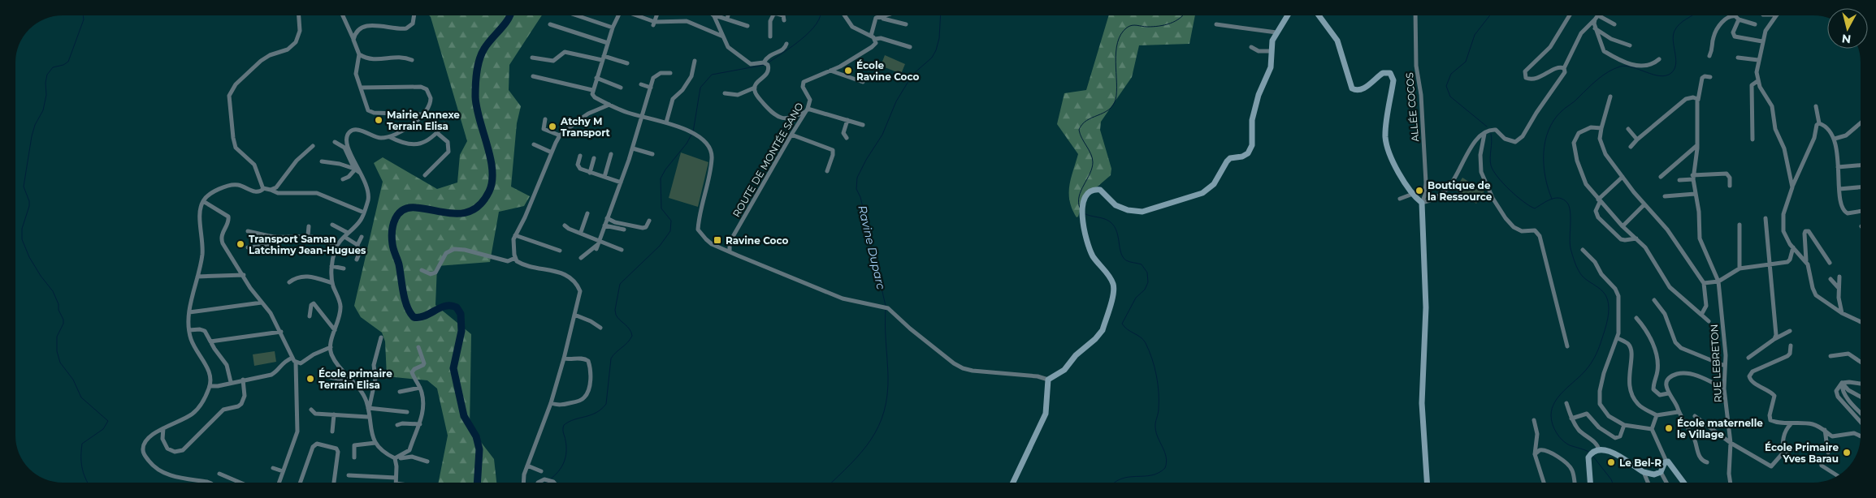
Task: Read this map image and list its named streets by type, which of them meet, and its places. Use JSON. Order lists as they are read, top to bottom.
{
  "streets": {
    "street": ["ALLÉE COCOS", "ROUTE DE MONTÉE SANO", "RUE LEBRETON"]
  },
  "water": ["Ravine Duparc"],
  "places": {
    "other": [
      "École Ravine Coco",
      "Mairie Annexe Terrain Elisa",
      "Atchy M Transport",
      "Boutique de la Ressource",
      "Transport Saman Latchimy Jean-Hugues",
      "École primaire Terrain Elisa",
      "École maternelle le Village",
      "École Primaire Yves Barau",
      "Le Bel-R"
    ],
    "transit": ["Ravine Coco"]
  },
  "north": "bottom"
}
